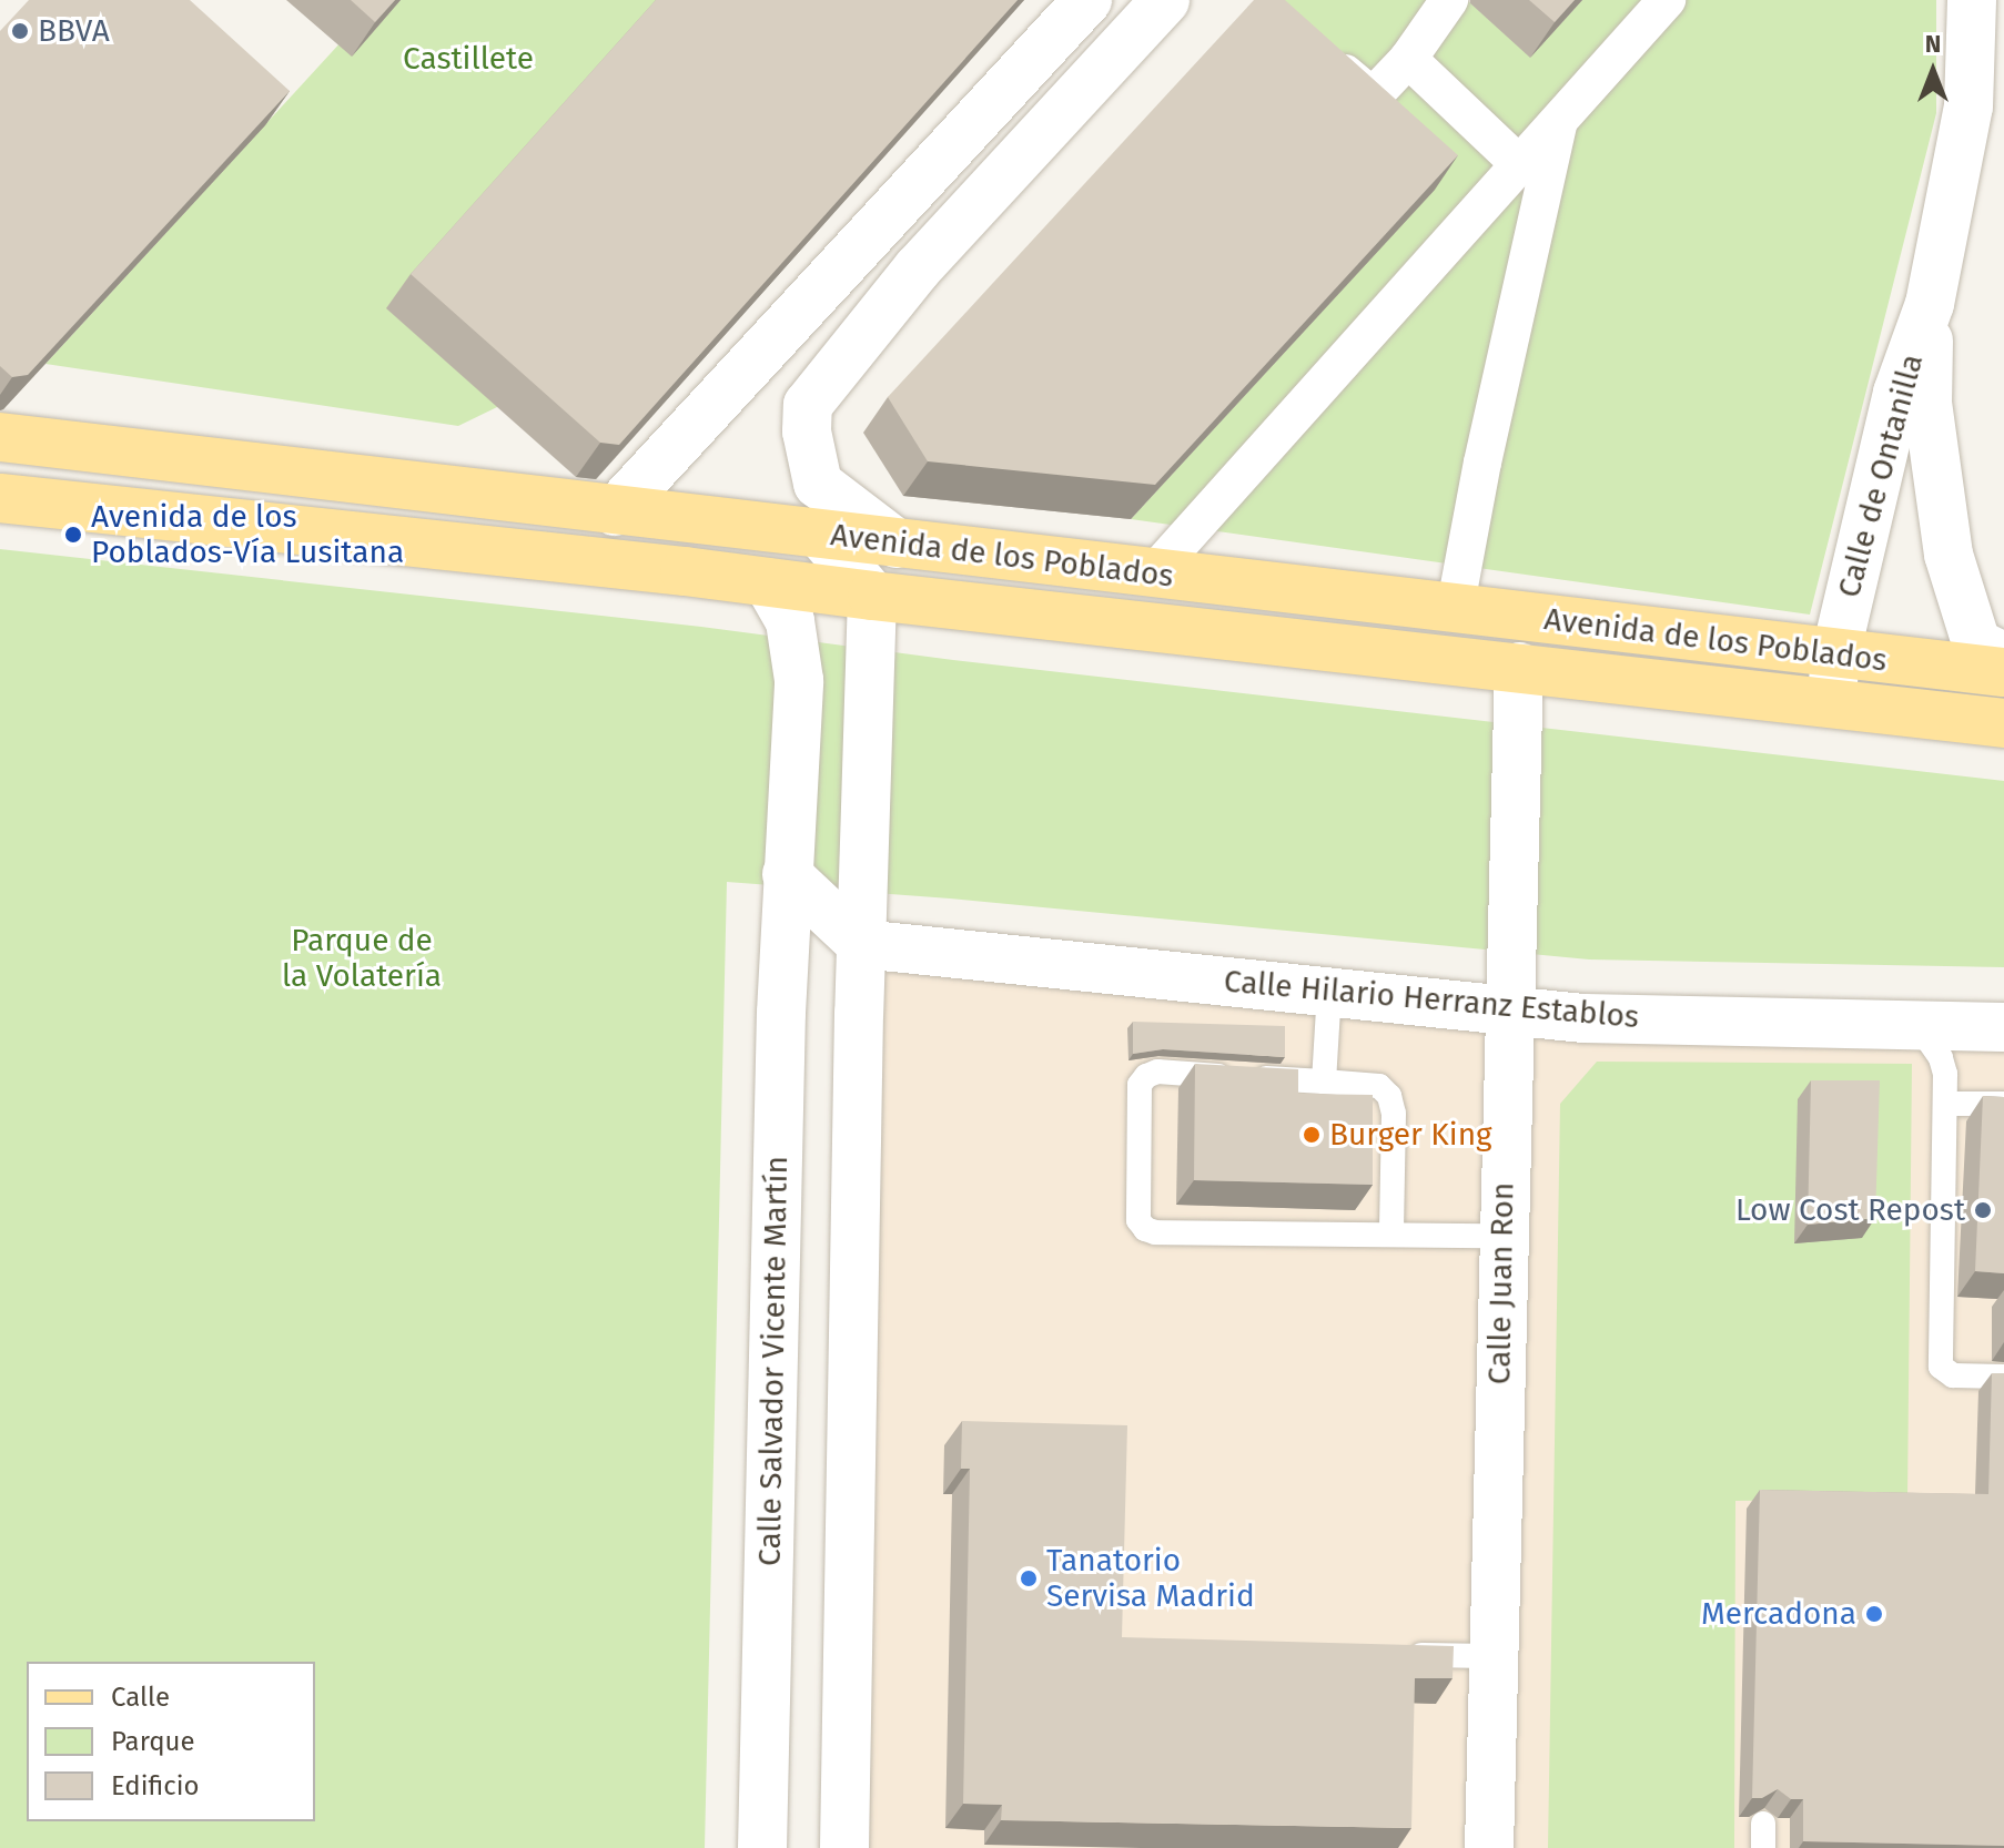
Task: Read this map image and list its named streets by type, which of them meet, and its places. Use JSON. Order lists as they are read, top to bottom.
{
  "streets": {
    "main road": ["Avenida de los Poblados"],
    "street": [
      "Calle de Ontanilla",
      "Calle Hilario Herranz Establos",
      "Calle Juan Ron",
      "Calle Salvador Vicente Martín"
    ]
  },
  "crossings": [
    ["Calle de Ontanilla", "Avenida de los Poblados"],
    ["Avenida de los Poblados", "Calle Juan Ron"],
    ["Avenida de los Poblados", "Calle Salvador Vicente Martín"],
    ["Calle Hilario Herranz Establos", "Calle Juan Ron"]
  ],
  "parks": ["Castillete", "Parque de la Volatería"],
  "places": [
    "BBVA",
    "Avenida de los Poblados-Vía Lusitana",
    "Burger King",
    "Low Cost Repost",
    "Tanatorio Servisa Madrid",
    "Mercadona"
  ],
  "legend": ["Calle", "Parque", "Edificio"],
  "north": "top"
}
